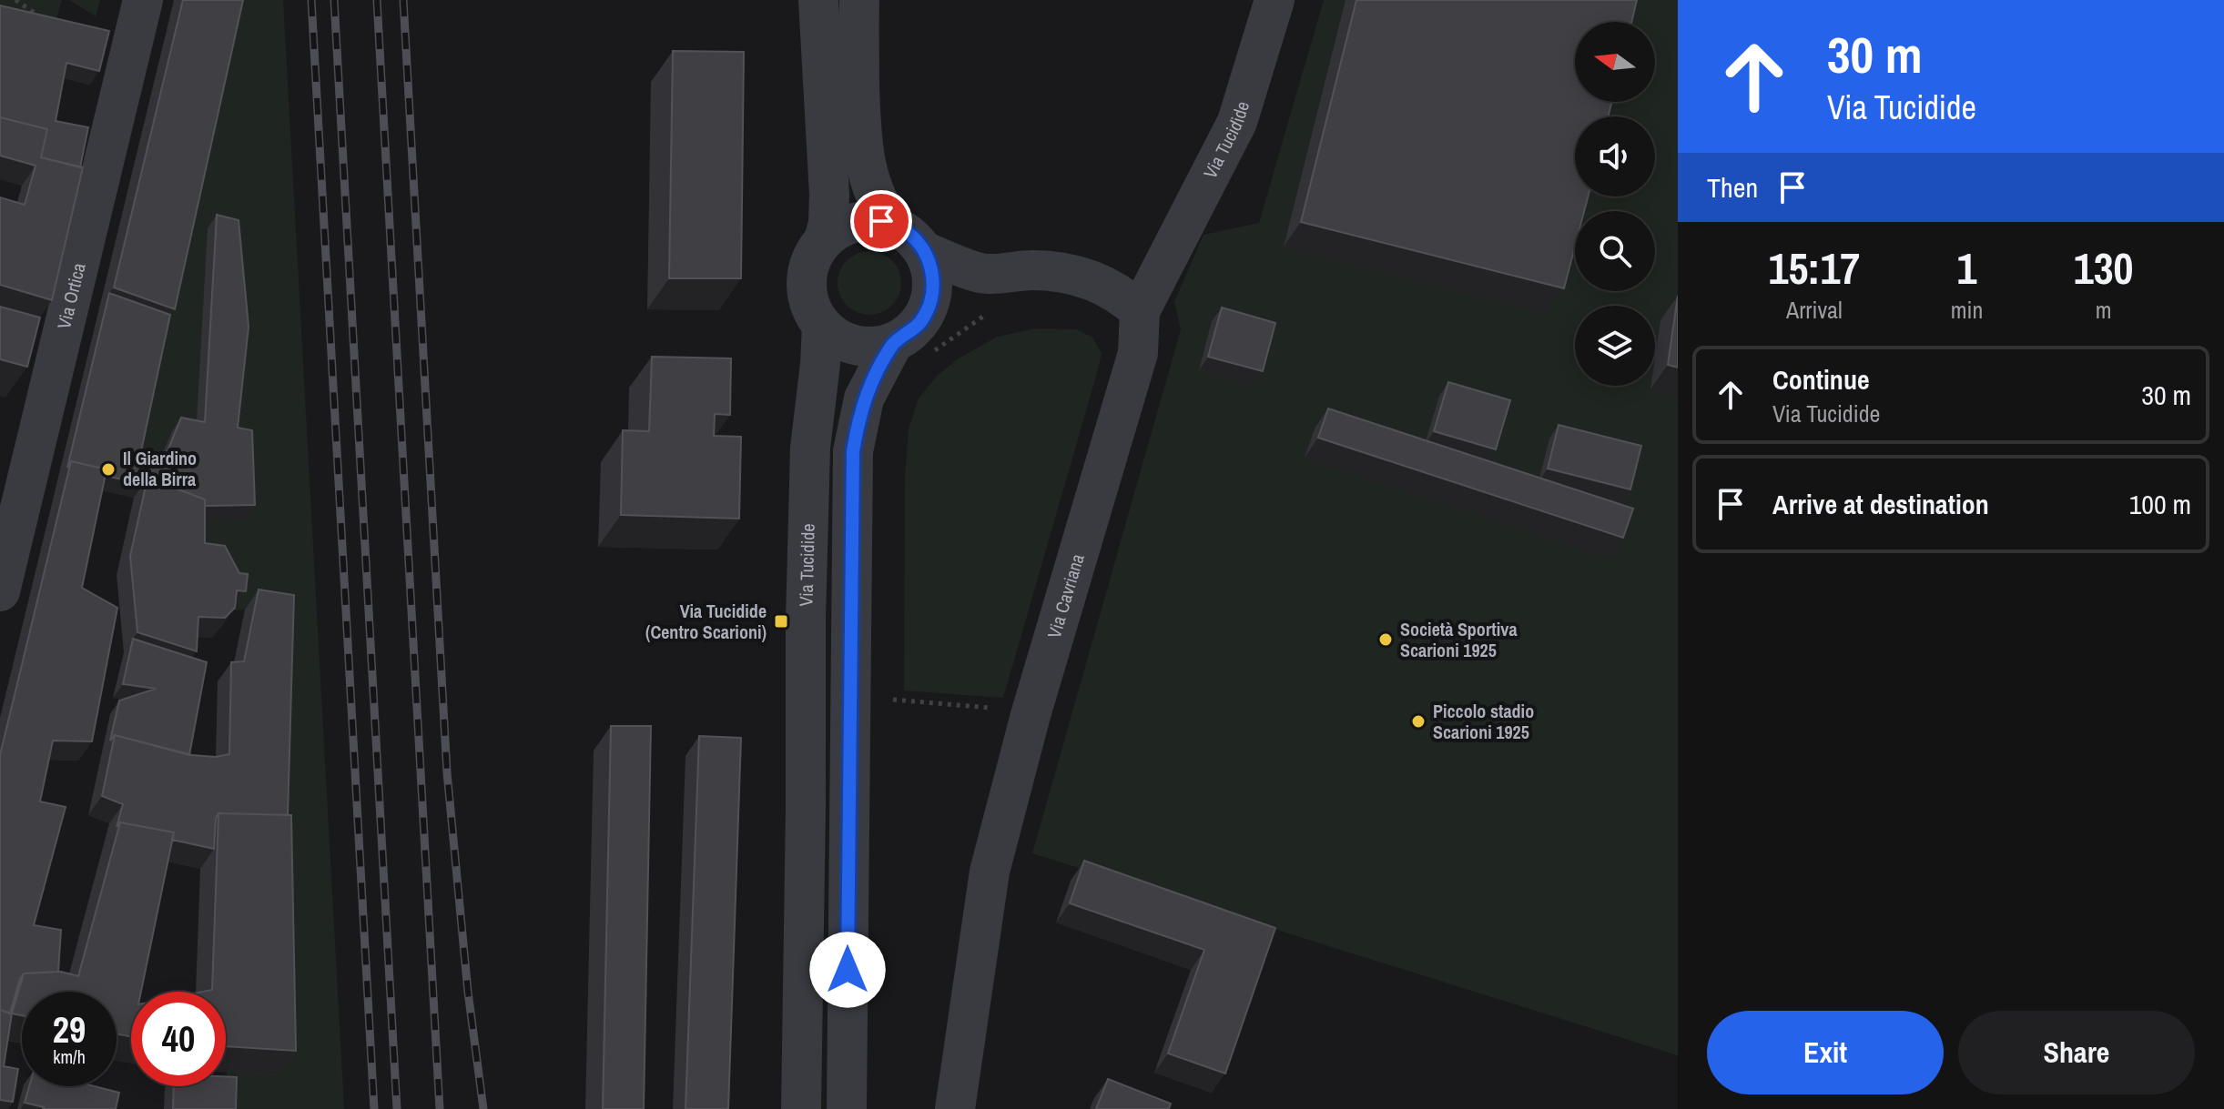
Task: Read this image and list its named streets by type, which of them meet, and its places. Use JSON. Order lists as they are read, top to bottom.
{
  "streets": {
    "street": ["Via Tucidide", "Via Ortica", "Via Cavriana"]
  },
  "crossings": [
    ["Via Tucidide", "Via Cavriana"]
  ],
  "places": {
    "other": ["Il Giardino della Birra", "Società Sportiva Scarioni 1925", "Piccolo stadio Scarioni 1925"],
    "transit": ["Via Tucidide (Centro Scarioni)"]
  },
  "north": "left",
  "page": {
    "turn": ["30 m", "Via Tucidide"],
    "then": "Then",
    "eta": [
      "15:17",
      "Arrival",
      "1",
      "min",
      "130",
      "m"
    ],
    "list": [
      {
        "name": "Continue",
        "note": "Via Tucidide",
        "value": "30 m"
      },
      {
        "name": "Arrive at destination",
        "value": "100 m"
      }
    ],
    "speed": "29 km/h",
    "limit": "40",
    "buttons": ["Exit", "Share"]
  }
}
